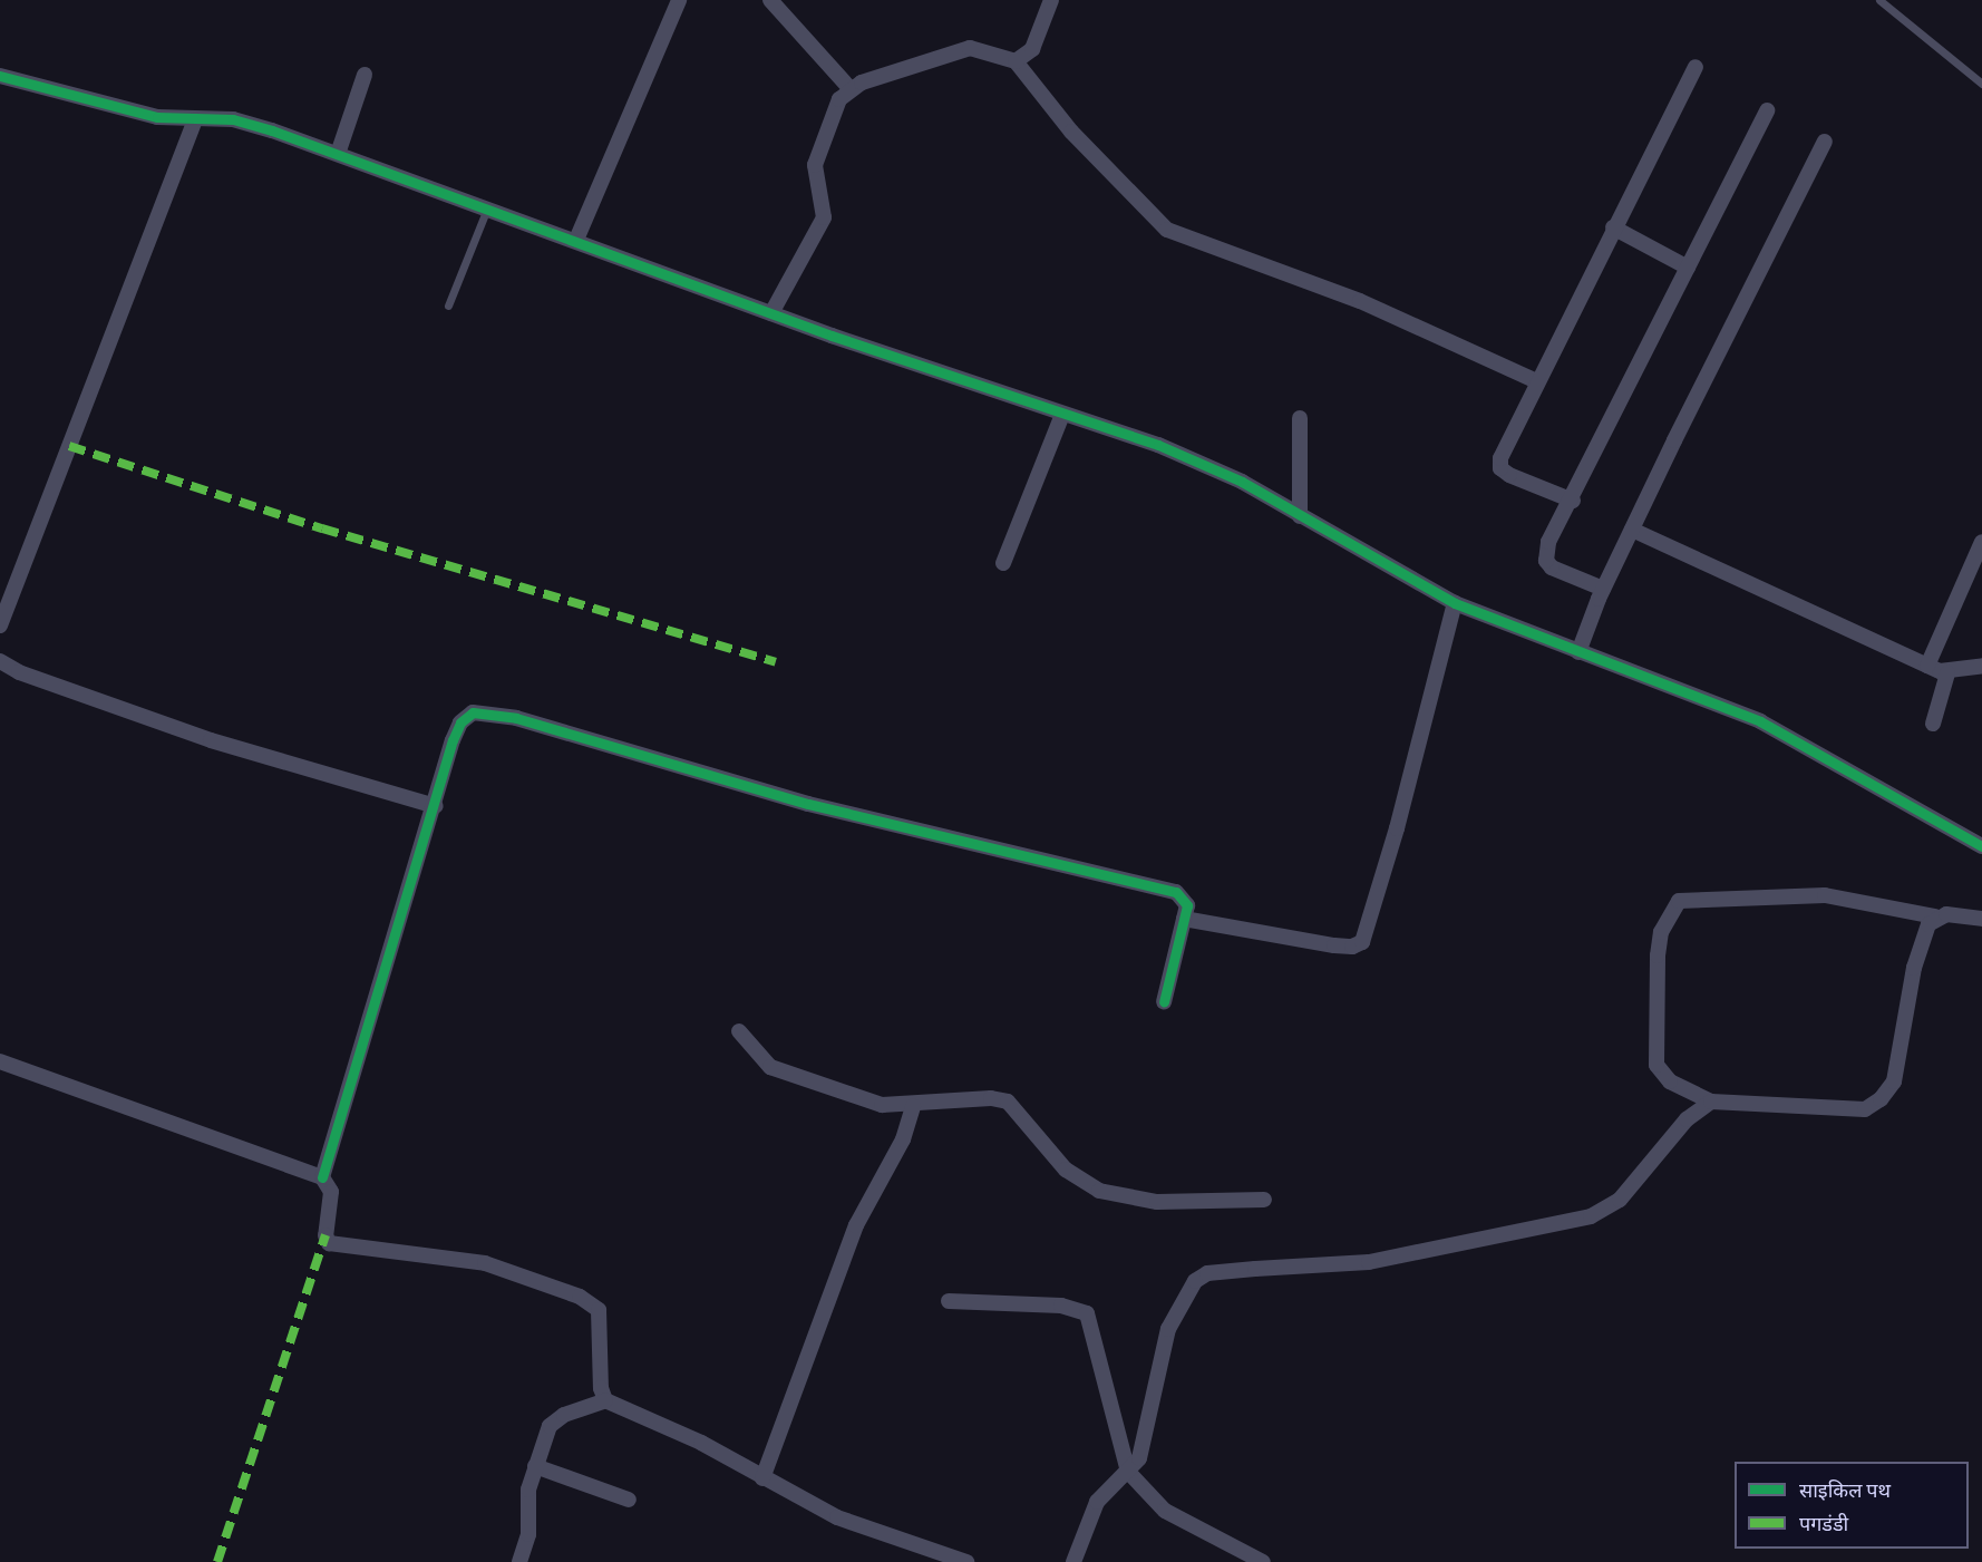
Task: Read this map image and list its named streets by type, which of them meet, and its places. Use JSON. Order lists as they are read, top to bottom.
{
  "legend": ["साइकिल पथ", "पगडंडी"]
}
